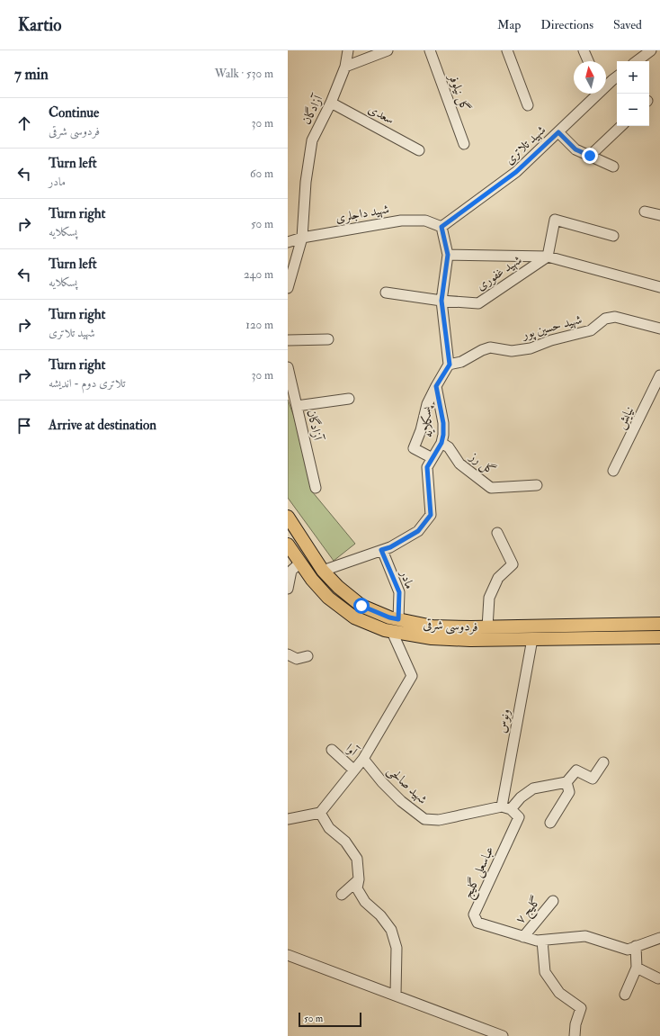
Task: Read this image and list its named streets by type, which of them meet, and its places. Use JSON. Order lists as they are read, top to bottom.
{
  "streets": {
    "main road": ["فردوسی شرقی"],
    "street": [
      "گل نیلوفر",
      "آزادگان",
      "سعدی",
      "شهید تلاتری",
      "شهید داجلری",
      "شهید غفوری",
      "شهید حسین پور",
      "نیایش",
      "پسکلایه",
      "گل رز",
      "مادر",
      "ونوس",
      "آوا",
      "شهید صالحی",
      "عباسعلی گلیج",
      "گلیج ۷"
    ]
  },
  "crossings": [
    ["آزادگان", "سعدی"],
    ["آزادگان", "شهید داجلری"],
    ["شهید تلاتری", "شهید داجلری"],
    ["پسکلایه", "گل رز"],
    ["پسکلایه", "مادر"],
    ["پسکلایه", "فردوسی شرقی"],
    ["مادر", "فردوسی شرقی"],
    ["فردوسی شرقی", "ونوس"],
    ["ونوس", "شهید صالحی"],
    ["ونوس", "عباسعلی گلیج"],
    ["شهید صالحی", "عباسعلی گلیج"],
    ["عباسعلی گلیج", "گلیج ۷"]
  ],
  "scale_bar": "50 m",
  "north": "top",
  "page": {
    "header": "Kartio",
    "nav": ["Map", "Directions", "Saved"],
    "heading": ["7 min", "Walk · 530 m"],
    "map_buttons": ["+", "−"],
    "list": [
      ["Continue", "فردوسی شرقی", "30 m"],
      ["Turn left", "مادر", "60 m"],
      ["Turn right", "پسکلایه", "50 m"],
      ["Turn left", "پسکلایه", "240 m"],
      ["Turn right", "شهید تلاتری", "120 m"],
      ["Turn right", "تلاتری دوم - اندیشه", "30 m"],
      "Arrive at destination"
    ],
    "scale": "50 m"
  }
}
